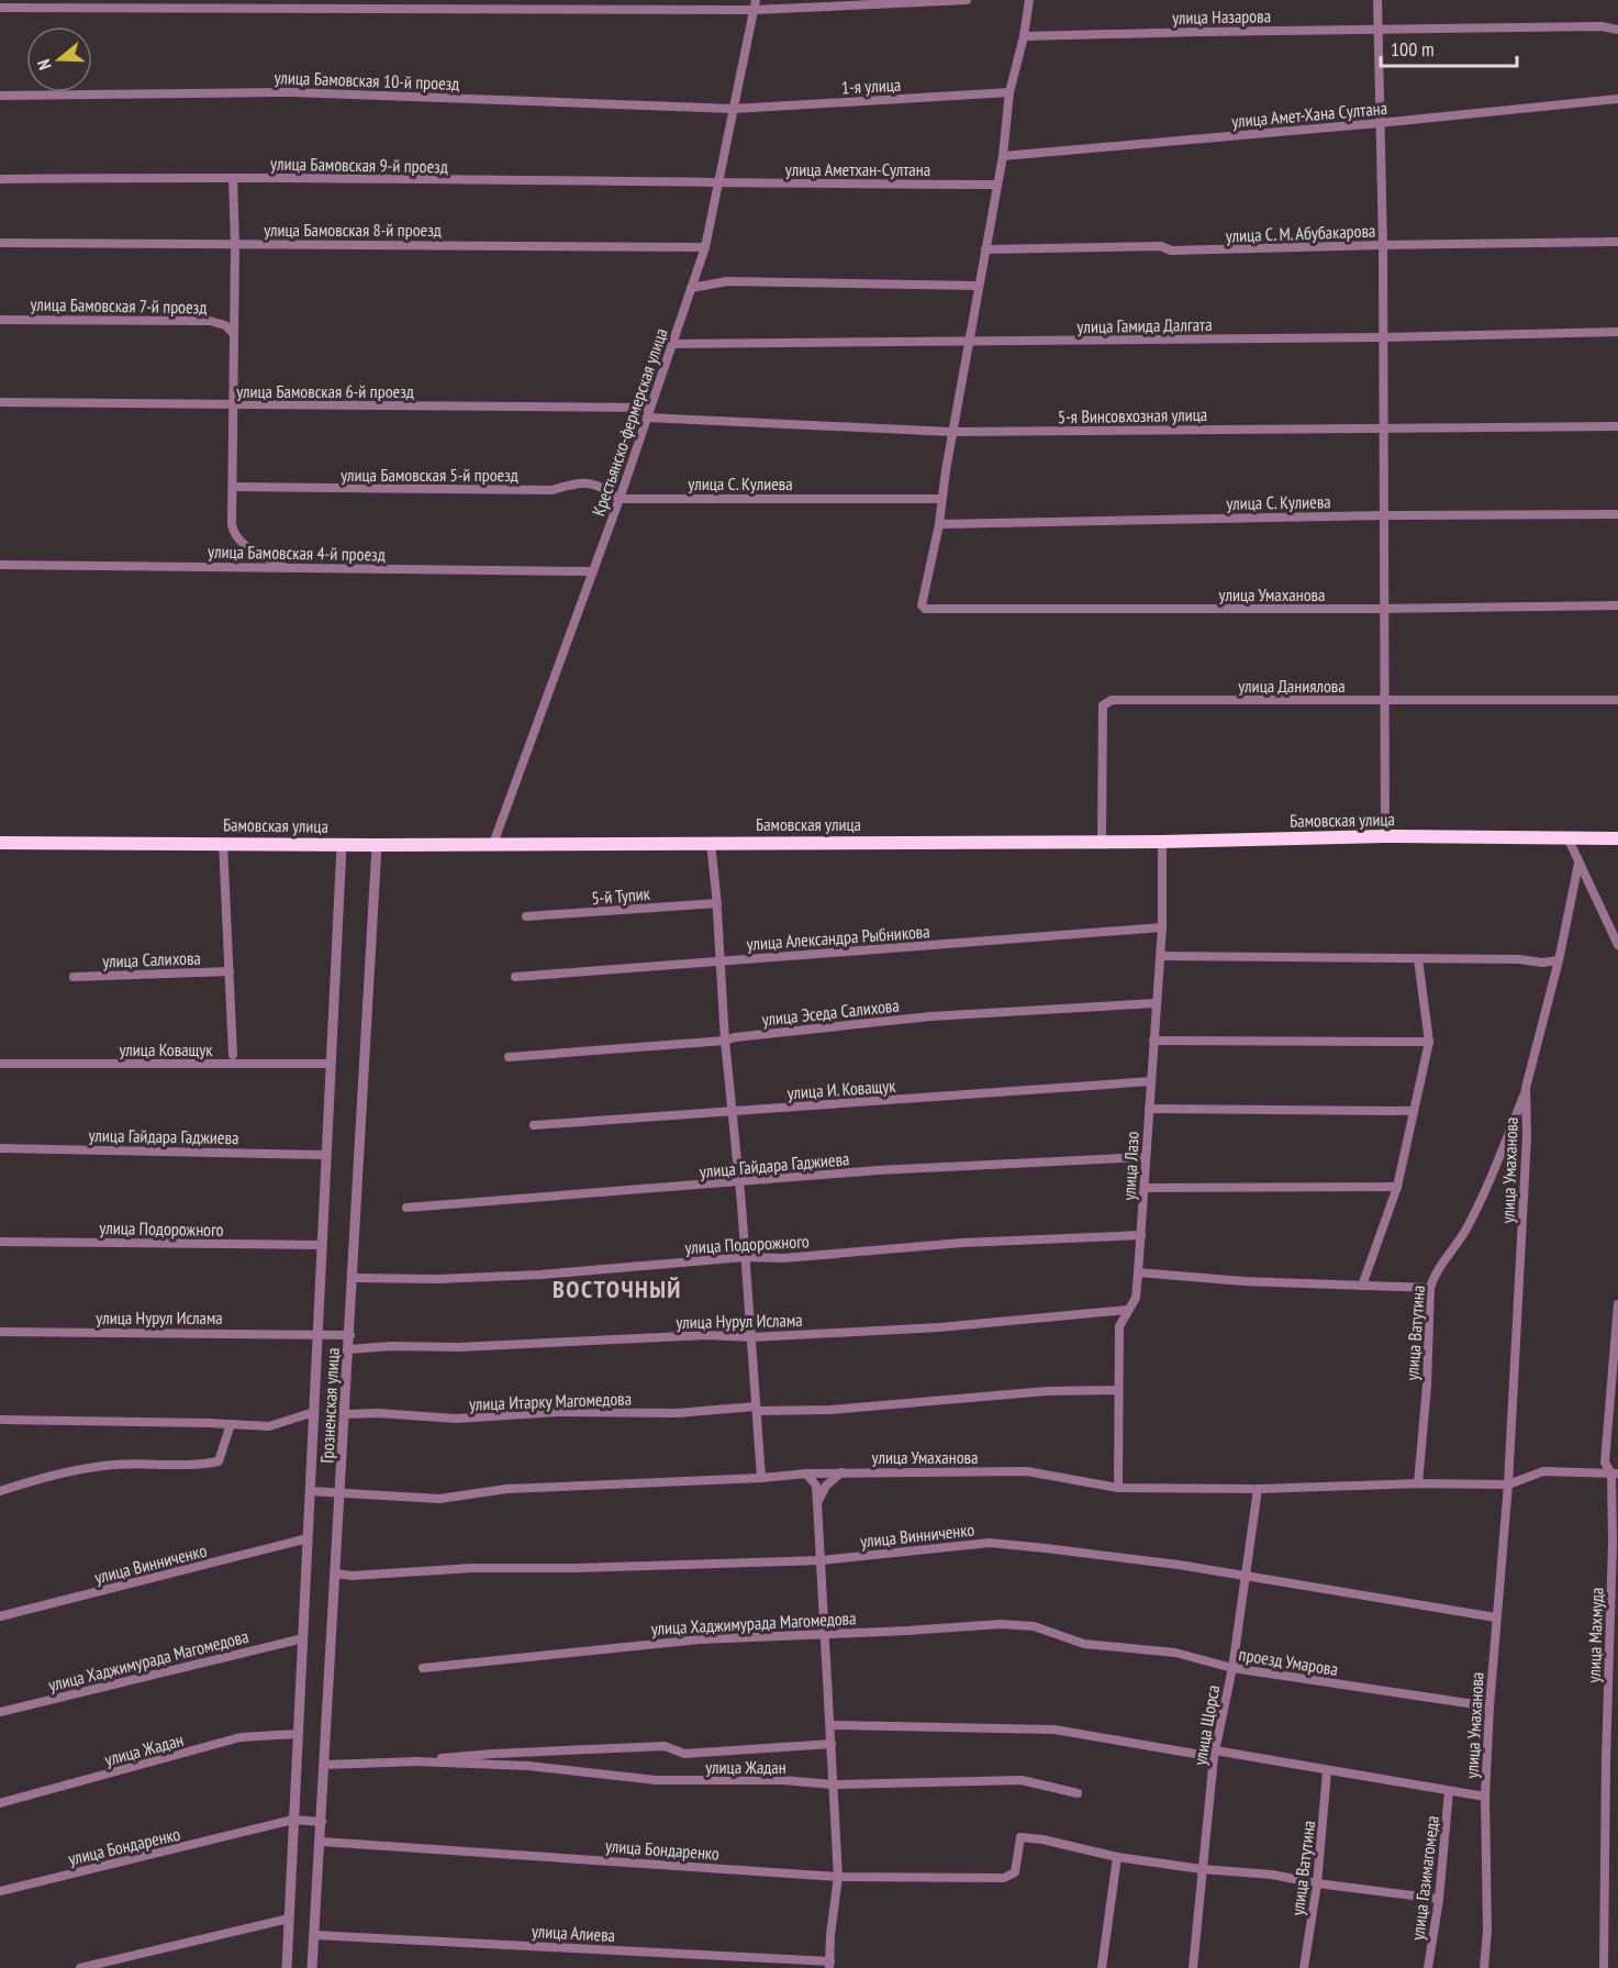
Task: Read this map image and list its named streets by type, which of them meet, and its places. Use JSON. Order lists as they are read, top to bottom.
{
  "streets": {
    "highway": ["Бамовская улица"],
    "street": [
      "улица Назарова",
      "улица Бамовская 10-й проезд",
      "1-я улица",
      "улица Амет-Хана Султана",
      "улица Бамовская 9-й проезд",
      "улица Аметхан-Султана",
      "улица Бамовская 8-й проезд",
      "улица С. М. Абубакарова",
      "улица Бамовская 7-й проезд",
      "улица Гамида Далгата",
      "улица Бамовская 6-й проезд",
      "5-я Винсовхозная улица",
      "Крестьянско-фермерская улица",
      "улица Бамовская 5-й проезд",
      "улица С. Кулиева",
      "улица Бамовская 4-й проезд",
      "улица Умаханова",
      "улица Даниялова",
      "5-й Тупик",
      "улица Александра Рыбникова",
      "улица Салихова",
      "улица Эседа Салихова",
      "улица Коващук",
      "улица И. Коващук",
      "улица Гайдара Гаджиева",
      "улица Лазо",
      "улица Подорожного",
      "улица Нурул Ислама",
      "улица Ватутина",
      "улица Итарку Магомедова",
      "Грозненская улица",
      "улица Винниченко",
      "улица Хаджимурада Магомедова",
      "улица Махмуда",
      "проезд Умарова",
      "улица Щорса",
      "улица Жадан",
      "улица Бондаренко",
      "улица Газимагомеда",
      "улица Алиева"
    ]
  },
  "crossings": [
    ["улица Бамовская 10-й проезд", "1-я улица"],
    ["улица Бамовская 10-й проезд", "Крестьянско-фермерская улица"],
    ["1-я улица", "Крестьянско-фермерская улица"],
    ["улица Бамовская 9-й проезд", "улица Аметхан-Султана"],
    ["улица Бамовская 9-й проезд", "Крестьянско-фермерская улица"],
    ["улица Аметхан-Султана", "Крестьянско-фермерская улица"],
    ["улица Бамовская 8-й проезд", "Крестьянско-фермерская улица"],
    ["улица Гамида Далгата", "Крестьянско-фермерская улица"],
    ["улица Бамовская 6-й проезд", "Крестьянско-фермерская улица"],
    ["5-я Винсовхозная улица", "Крестьянско-фермерская улица"],
    ["Крестьянско-фермерская улица", "улица Бамовская 5-й проезд"],
    ["Крестьянско-фермерская улица", "улица С. Кулиева"],
    ["Крестьянско-фермерская улица", "улица Бамовская 4-й проезд"],
    ["Крестьянско-фермерская улица", "Бамовская улица"],
    ["улица Бамовская 5-й проезд", "улица С. Кулиева"],
    ["улица С. Кулиева", "улица Умаханова"],
    ["улица Умаханова", "улица Лазо"],
    ["улица Умаханова", "улица Ватутина"],
    ["улица Умаханова", "Грозненская улица"],
    ["улица Умаханова", "улица Винниченко"],
    ["улица Умаханова", "улица Махмуда"],
    ["улица Умаханова", "проезд Умарова"],
    ["улица Умаханова", "улица Щорса"],
    ["улица Даниялова", "Бамовская улица"],
    ["Бамовская улица", "улица Лазо"],
    ["Бамовская улица", "Грозненская улица"],
    ["улица Александра Рыбникова", "улица Лазо"],
    ["улица Эседа Салихова", "улица Лазо"],
    ["улица Коващук", "Грозненская улица"],
    ["улица И. Коващук", "улица Лазо"],
    ["улица Гайдара Гаджиева", "улица Лазо"],
    ["улица Гайдара Гаджиева", "Грозненская улица"],
    ["улица Лазо", "улица Подорожного"],
    ["улица Лазо", "улица Нурул Ислама"],
    ["улица Лазо", "улица Итарку Магомедова"],
    ["улица Подорожного", "Грозненская улица"],
    ["улица Нурул Ислама", "Грозненская улица"],
    ["улица Итарку Магомедова", "Грозненская улица"],
    ["Грозненская улица", "улица Винниченко"],
    ["Грозненская улица", "улица Хаджимурада Магомедова"],
    ["Грозненская улица", "улица Жадан"],
    ["Грозненская улица", "улица Бондаренко"],
    ["Грозненская улица", "улица Алиева"],
    ["улица Винниченко", "улица Щорса"],
    ["улица Хаджимурада Магомедова", "проезд Умарова"],
    ["проезд Умарова", "улица Щорса"]
  ],
  "districts": ["ВОСТОЧНЫЙ"],
  "scale_bar": "100 m",
  "north": "left"
}
